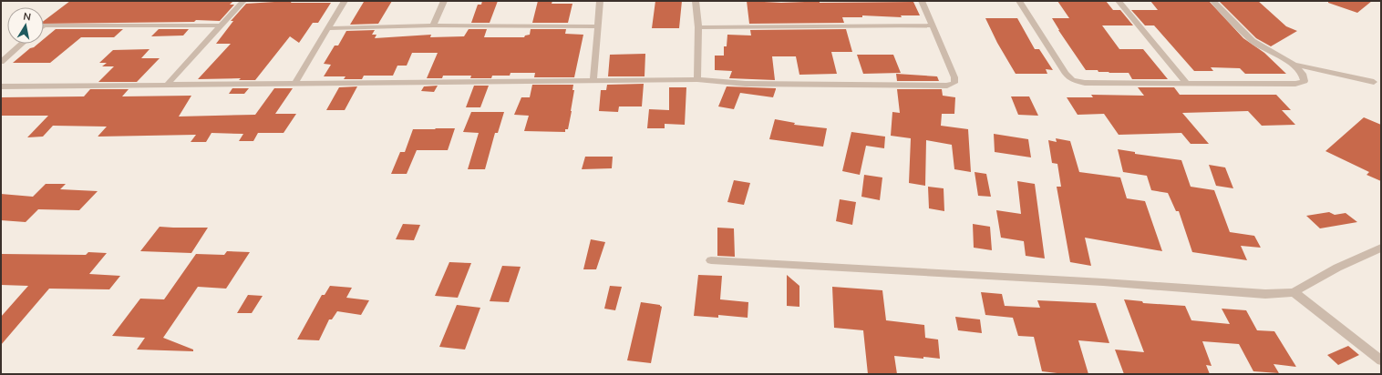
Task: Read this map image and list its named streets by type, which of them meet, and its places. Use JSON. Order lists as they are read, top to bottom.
{
  "north": "top"
}
